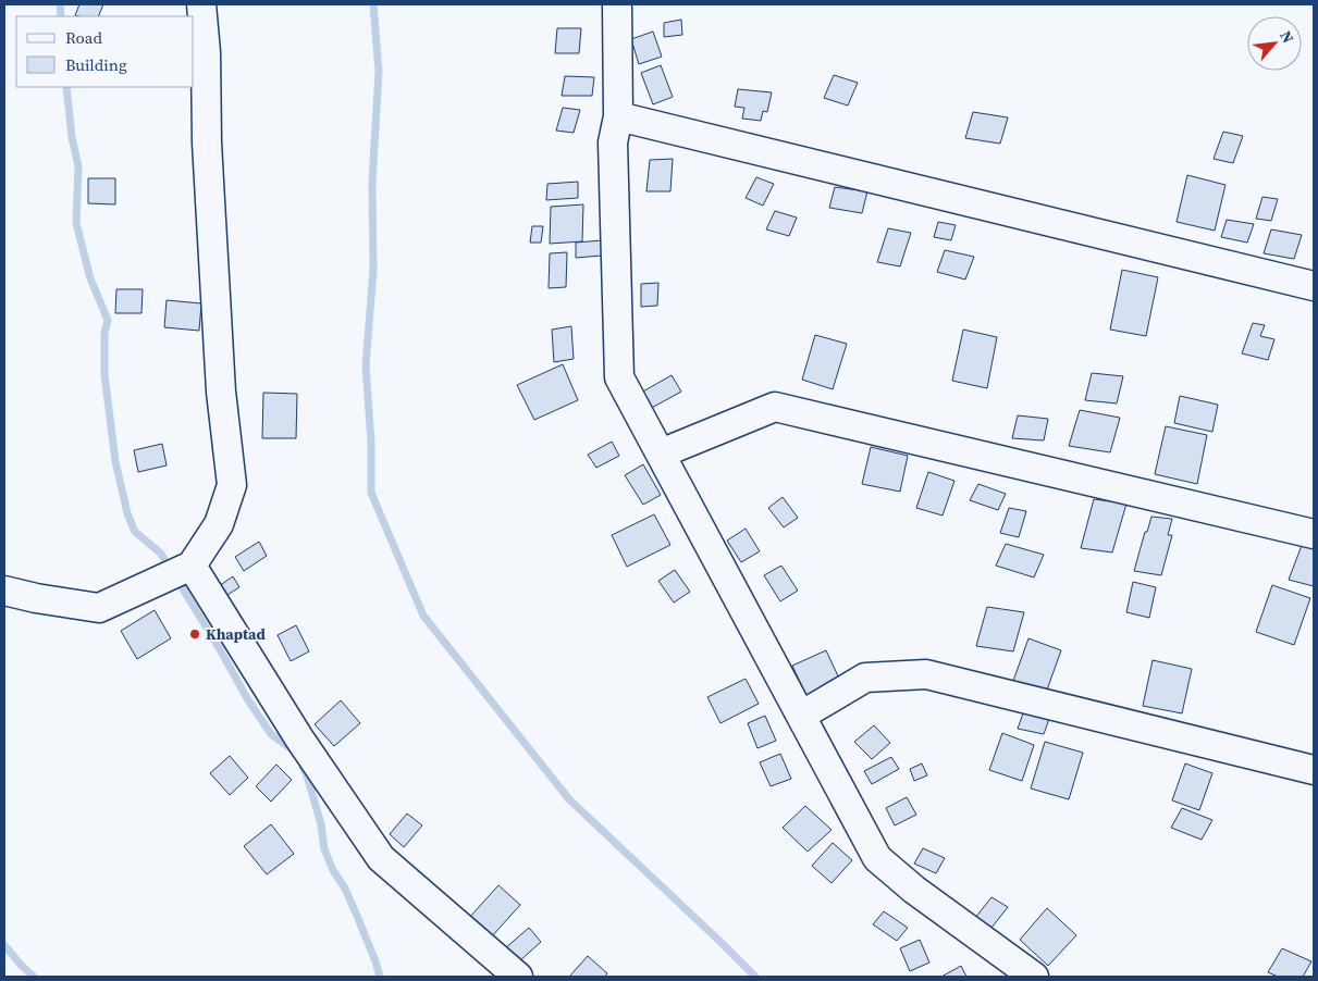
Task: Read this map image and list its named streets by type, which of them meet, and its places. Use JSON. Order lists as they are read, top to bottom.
{
  "places": ["Khaptad"],
  "legend": ["Road", "Building"],
  "north": "top right"
}
